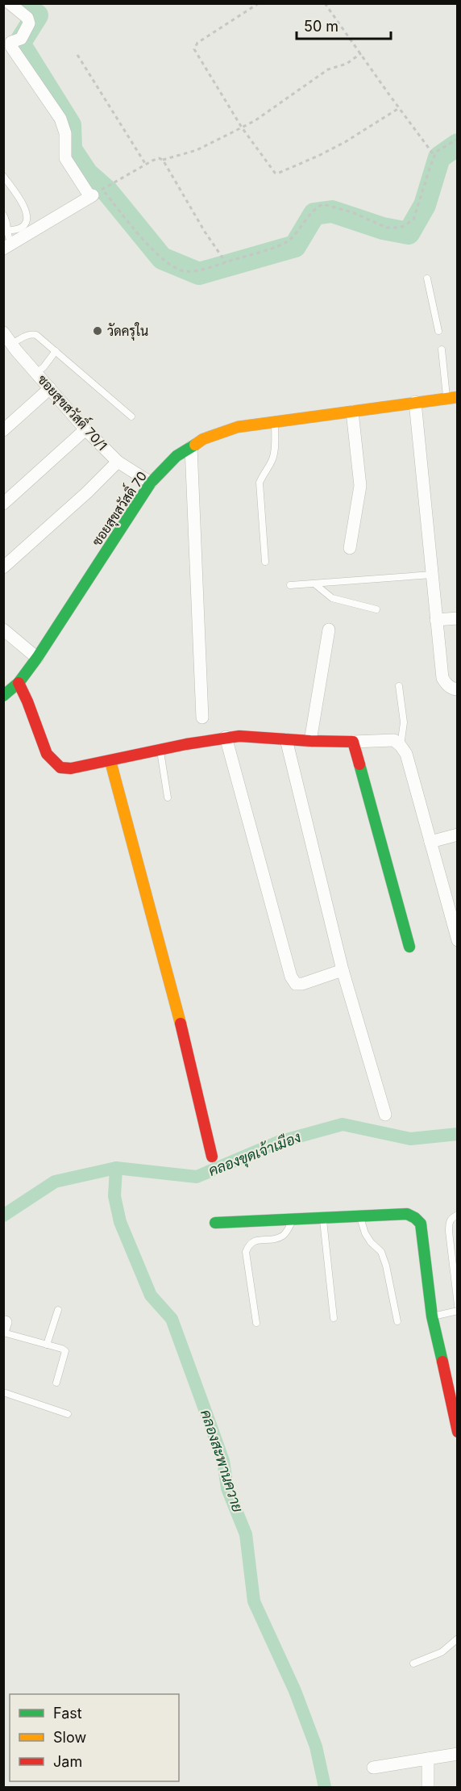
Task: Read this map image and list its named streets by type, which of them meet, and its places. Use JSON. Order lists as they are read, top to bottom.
{
  "streets": {
    "street": ["ซอยสุขสวัสดิ์ 70/1", "ซอยสุขสวัสดิ์ 70"]
  },
  "crossings": [
    ["ซอยสุขสวัสดิ์ 70/1", "ซอยสุขสวัสดิ์ 70"]
  ],
  "water": ["คลองขุดเจ้าเมือง", "คลองสะพานควาย"],
  "places": ["วัดครุใน"],
  "legend": ["Fast", "Slow", "Jam"],
  "scale_bar": "50 m"
}
